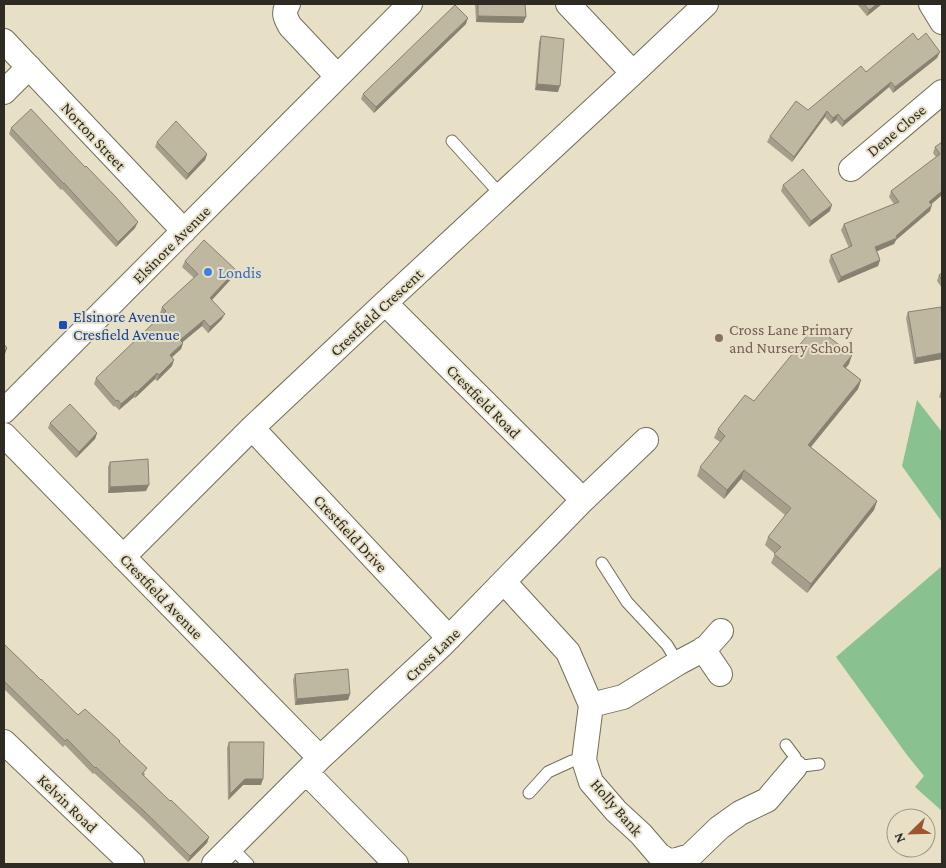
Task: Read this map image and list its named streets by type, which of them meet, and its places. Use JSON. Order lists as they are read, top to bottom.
{
  "streets": {
    "street": [
      "Dene Close",
      "Norton Street",
      "Elsinore Avenue",
      "Crestfield Crescent",
      "Crestfield Road",
      "Crestfield Drive",
      "Crestfield Avenue",
      "Cross Lane",
      "Kelvin Road",
      "Holly Bank"
    ]
  },
  "crossings": [
    ["Norton Street", "Elsinore Avenue"],
    ["Crestfield Crescent", "Crestfield Road"],
    ["Crestfield Crescent", "Crestfield Drive"],
    ["Crestfield Crescent", "Crestfield Avenue"],
    ["Crestfield Road", "Cross Lane"],
    ["Crestfield Drive", "Cross Lane"],
    ["Crestfield Avenue", "Cross Lane"]
  ],
  "places": {
    "other": ["Londis", "Cross Lane Primary and Nursery School"],
    "transit": ["Elsinore Avenue Cresfield Avenue"]
  },
  "north": "bottom left"
}
